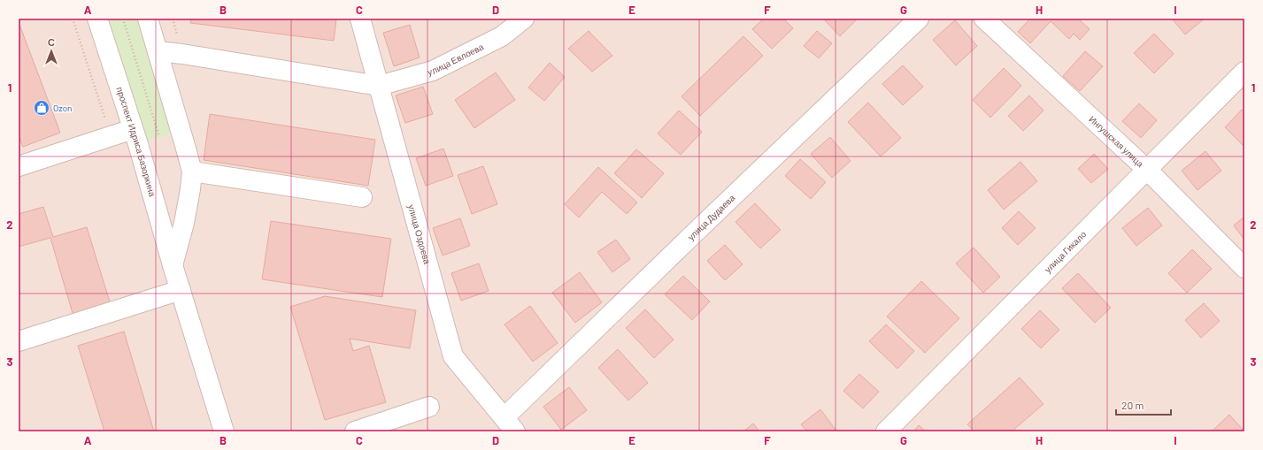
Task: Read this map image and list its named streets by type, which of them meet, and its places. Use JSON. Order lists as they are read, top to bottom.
{
  "streets": {
    "street": [
      "улица Евлоева",
      "проспект Идриса Базоркина",
      "Ингушская улица",
      "улица Дудаева",
      "улица Оздоева",
      "улица Гикало"
    ]
  },
  "crossings": [
    ["улица Евлоева", "улица Оздоева"],
    ["Ингушская улица", "улица Гикало"],
    ["улица Дудаева", "улица Оздоева"]
  ],
  "places": {
    "shop": ["Ozon"]
  },
  "scale_bar": "20 m",
  "north": "top",
  "grid": {
    "columns": [
      "A",
      "B",
      "C",
      "D",
      "E",
      "F",
      "G",
      "H",
      "I"
    ],
    "rows": ["1", "2", "3"]
  }
}
